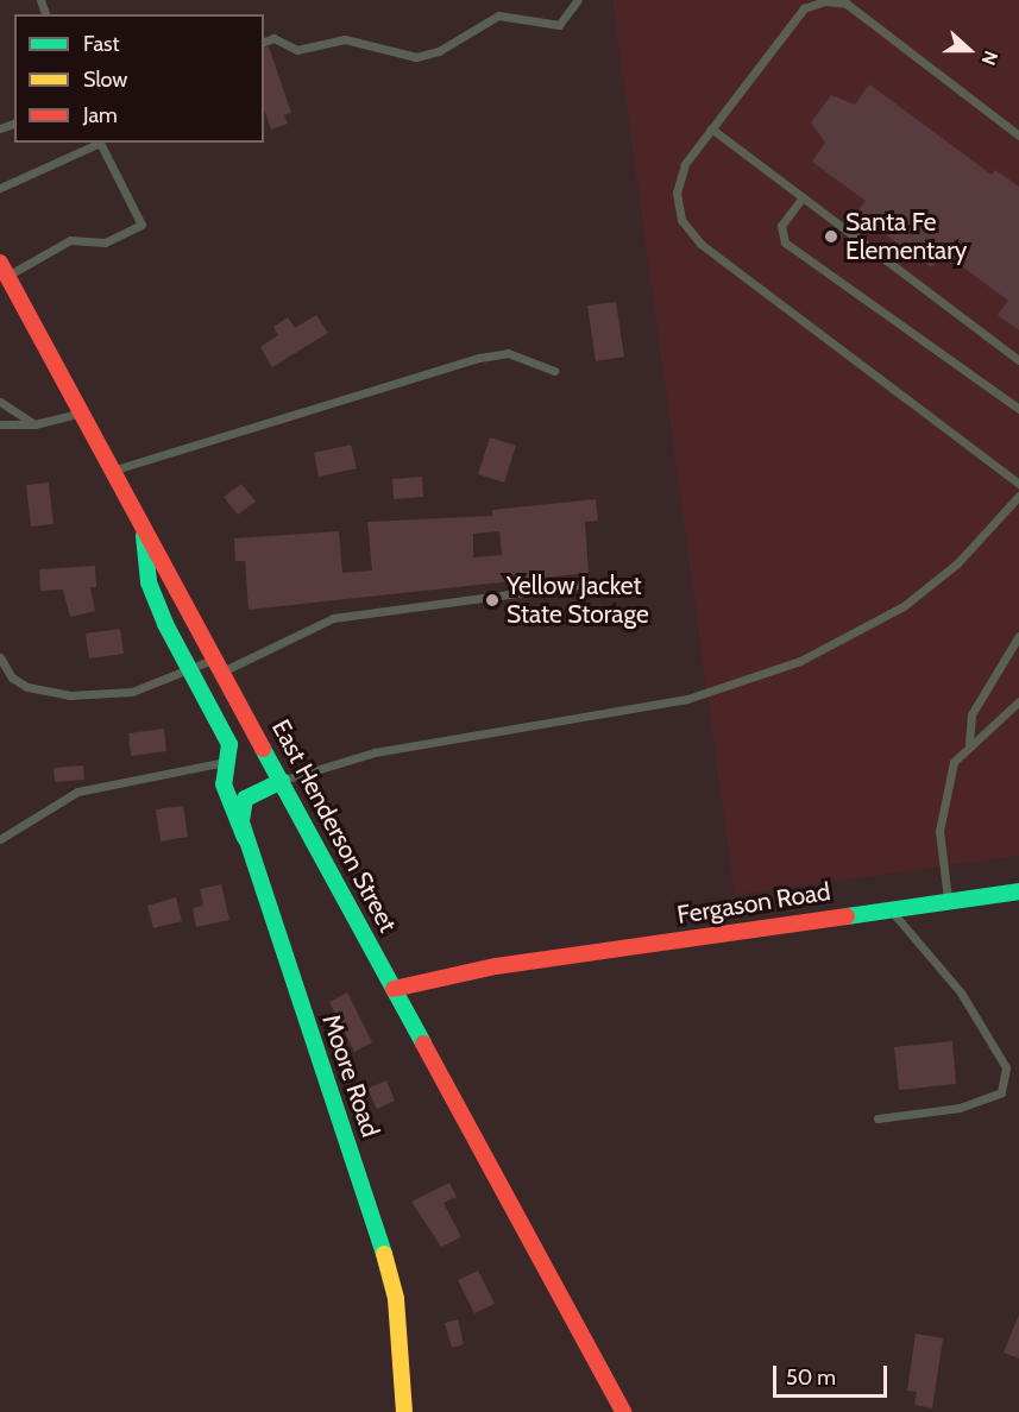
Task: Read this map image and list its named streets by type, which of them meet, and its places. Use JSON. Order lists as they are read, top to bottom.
{
  "streets": {
    "main road": ["East Henderson Street", "Fergason Road", "Moore Road"]
  },
  "crossings": [
    ["East Henderson Street", "Fergason Road"],
    ["East Henderson Street", "Moore Road"]
  ],
  "places": ["Santa Fe Elementary", "Yellow Jacket State Storage"],
  "legend": ["Fast", "Slow", "Jam"],
  "scale_bar": "50 m",
  "north": "right"
}
